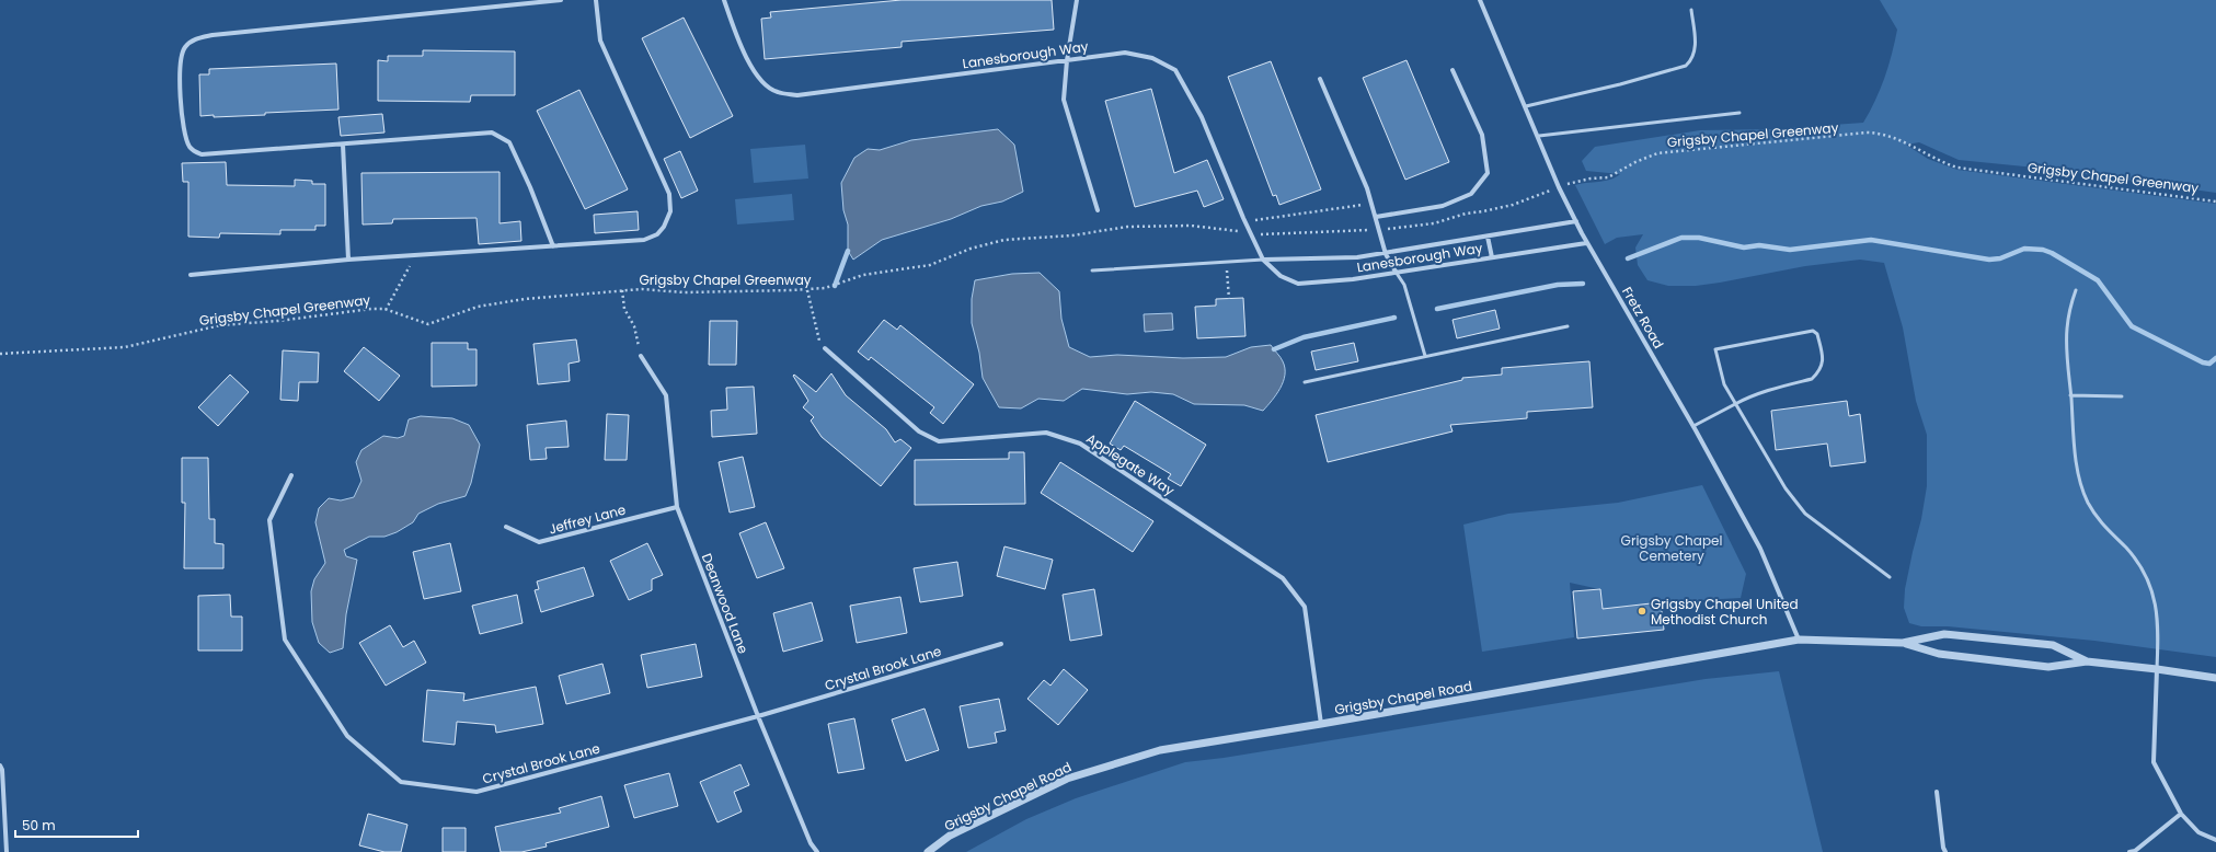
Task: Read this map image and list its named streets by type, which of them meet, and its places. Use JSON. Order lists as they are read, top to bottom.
{
  "streets": {
    "street": [
      "Lanesborough Way",
      "Fretz Road",
      "Applegate Way",
      "Jeffrey Lane",
      "Deanwood Lane",
      "Crystal Brook Lane",
      "Grigsby Chapel Road"
    ],
    "path": ["Grigsby Chapel Greenway"]
  },
  "crossings": [
    ["Lanesborough Way", "Grigsby Chapel Greenway"],
    ["Lanesborough Way", "Fretz Road"],
    ["Grigsby Chapel Greenway", "Fretz Road"],
    ["Fretz Road", "Grigsby Chapel Road"],
    ["Applegate Way", "Grigsby Chapel Road"],
    ["Jeffrey Lane", "Deanwood Lane"],
    ["Deanwood Lane", "Crystal Brook Lane"]
  ],
  "parks": ["Grigsby Chapel Cemetery"],
  "places": ["Grigsby Chapel United Methodist Church"],
  "scale_bar": "50 m"
}
